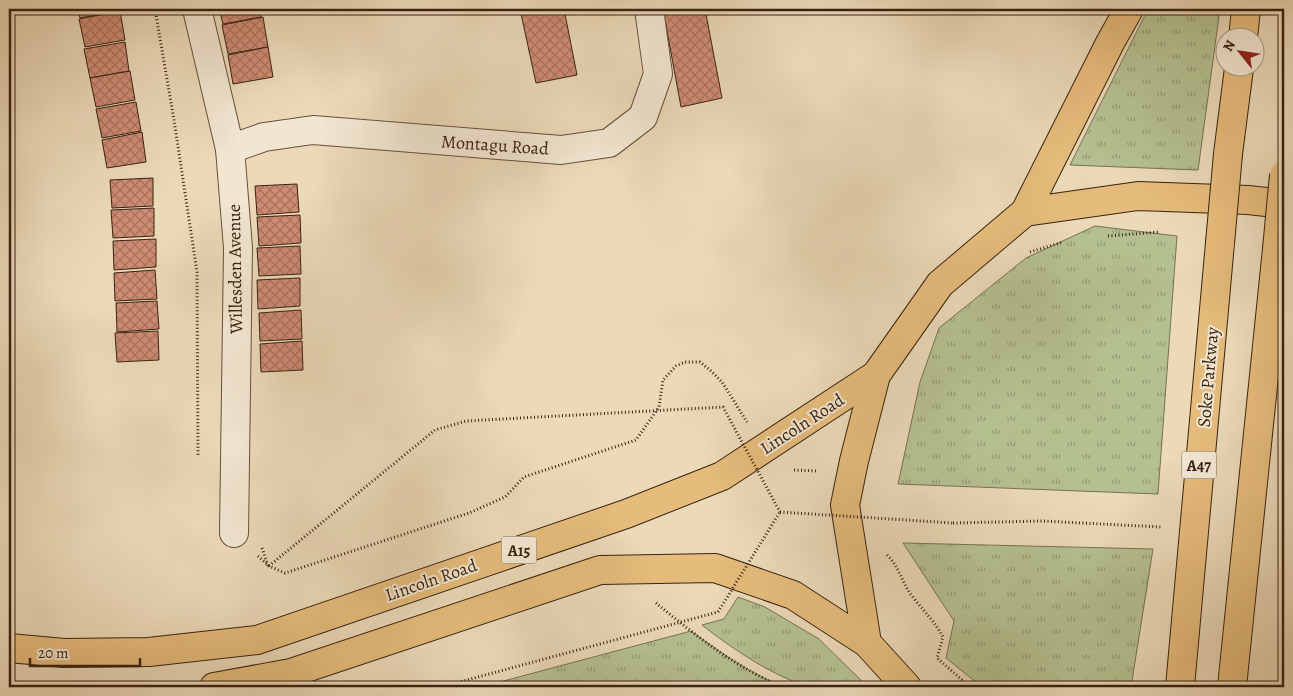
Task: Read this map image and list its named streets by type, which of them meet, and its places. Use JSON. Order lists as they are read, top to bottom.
{
  "streets": {
    "highway": [
      "Soke Parkway",
      "Lincoln Road",
      "A47",
      "A15"
    ],
    "street": ["Montagu Road", "Willesden Avenue"]
  },
  "crossings": [
    ["Montagu Road", "Willesden Avenue"]
  ],
  "scale_bar": "20 m",
  "north": "top left"
}
